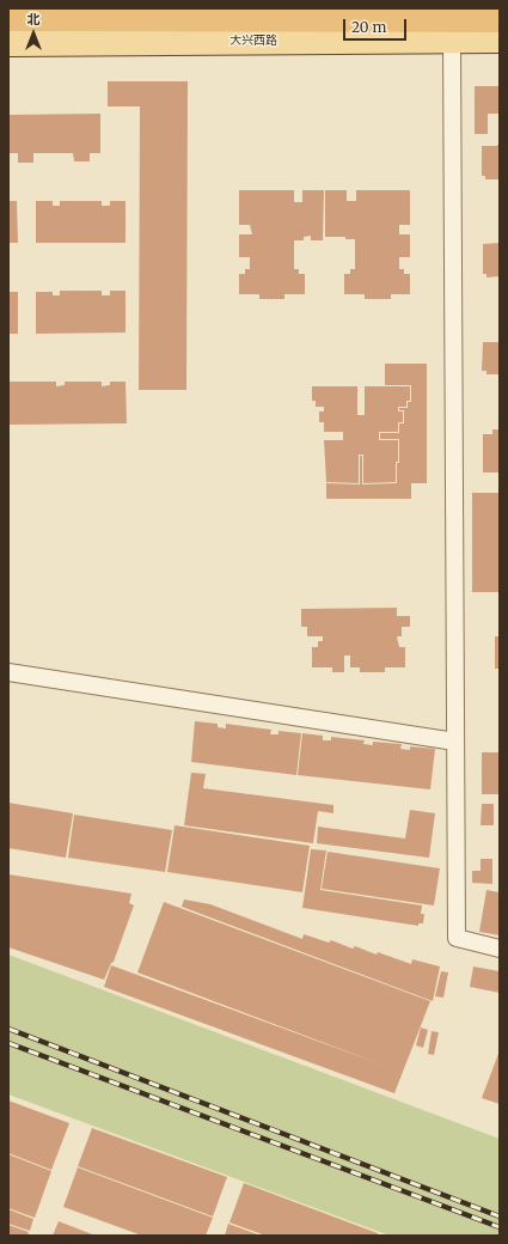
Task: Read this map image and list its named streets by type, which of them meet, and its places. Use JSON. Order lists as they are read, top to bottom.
{
  "streets": {
    "main road": ["大兴西路"]
  },
  "scale_bar": "20 m",
  "north": "top"
}
